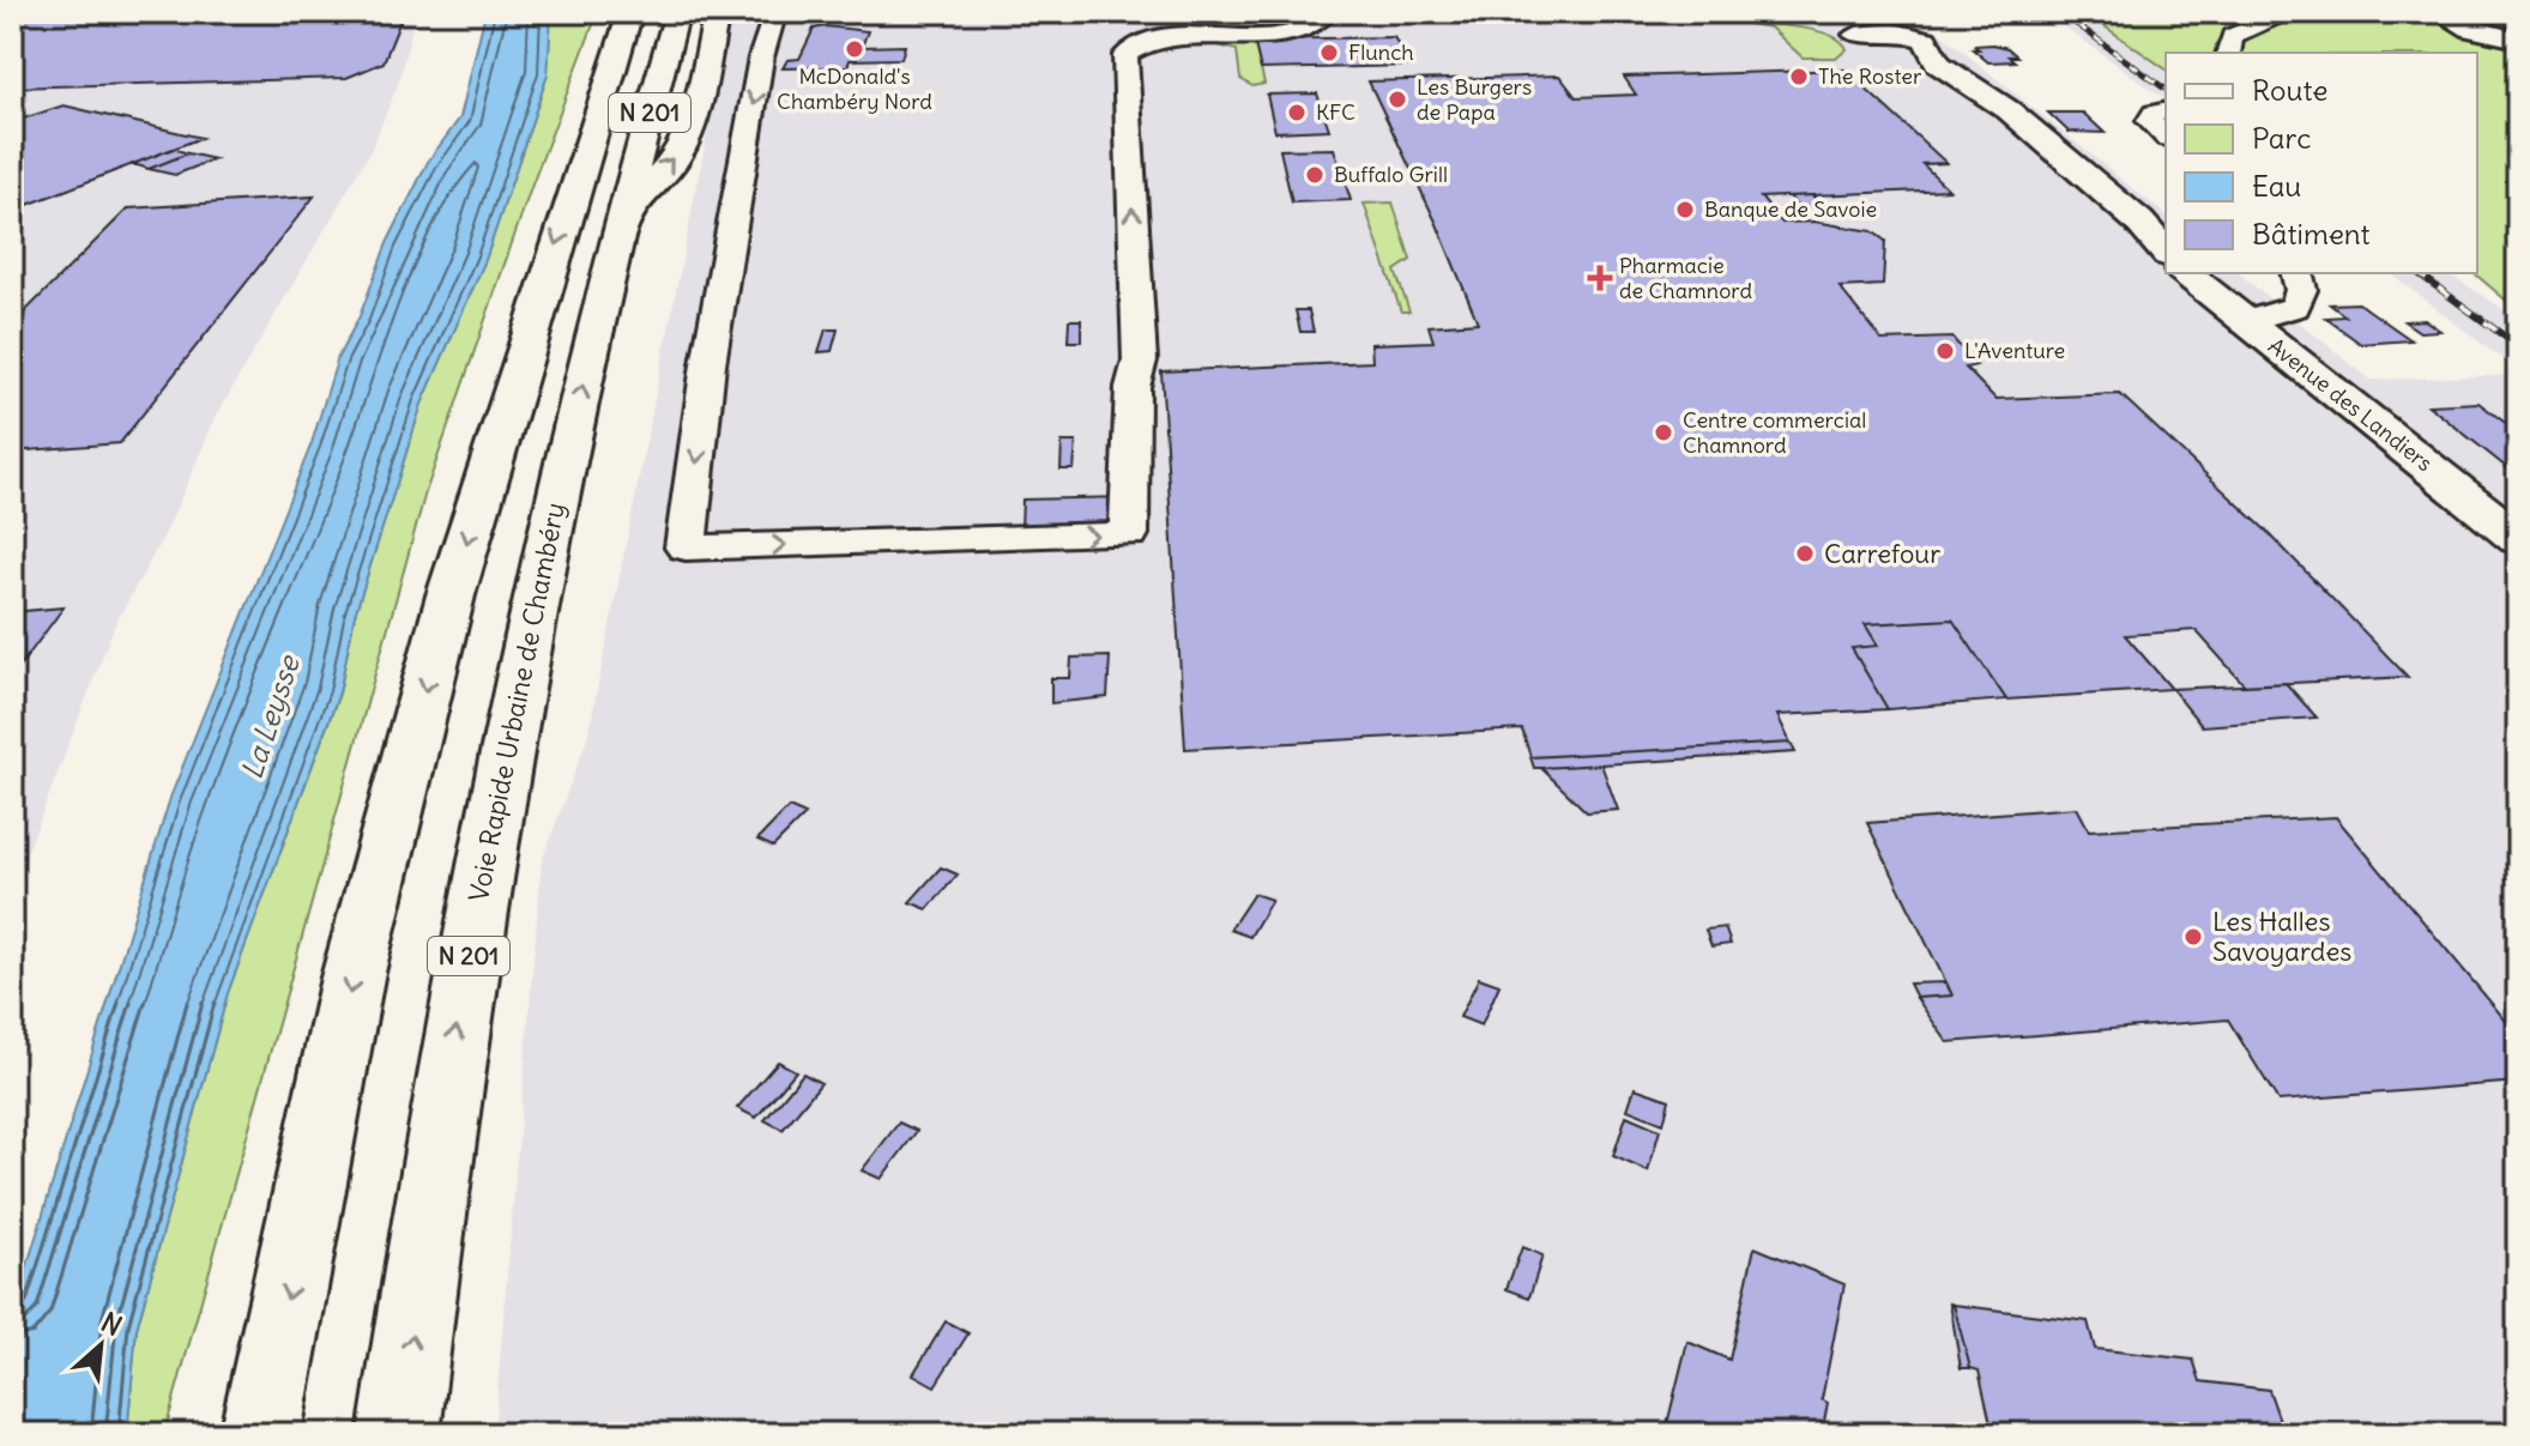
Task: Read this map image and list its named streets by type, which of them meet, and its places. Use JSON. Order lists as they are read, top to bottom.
{
  "streets": {
    "main road": ["N 201", "Avenue des Landiers", "Voie Rapide Urbaine de Chambéry"]
  },
  "crossings": [
    ["N 201", "Voie Rapide Urbaine de Chambéry"]
  ],
  "water": ["La Leysse"],
  "places": {
    "other": [
      "McDonald's Chambéry Nord",
      "Flunch",
      "The Roster",
      "Les Burgers de Papa",
      "KFC",
      "Buffalo Grill",
      "Banque de Savoie",
      "L'Aventure",
      "Centre commercial Chamnord",
      "Carrefour",
      "Les Halles Savoyardes"
    ],
    "health": ["Pharmacie de Chamnord"]
  },
  "legend": [
    "Route",
    "Parc",
    "Eau",
    "Bâtiment"
  ],
  "north": "top right"
}
